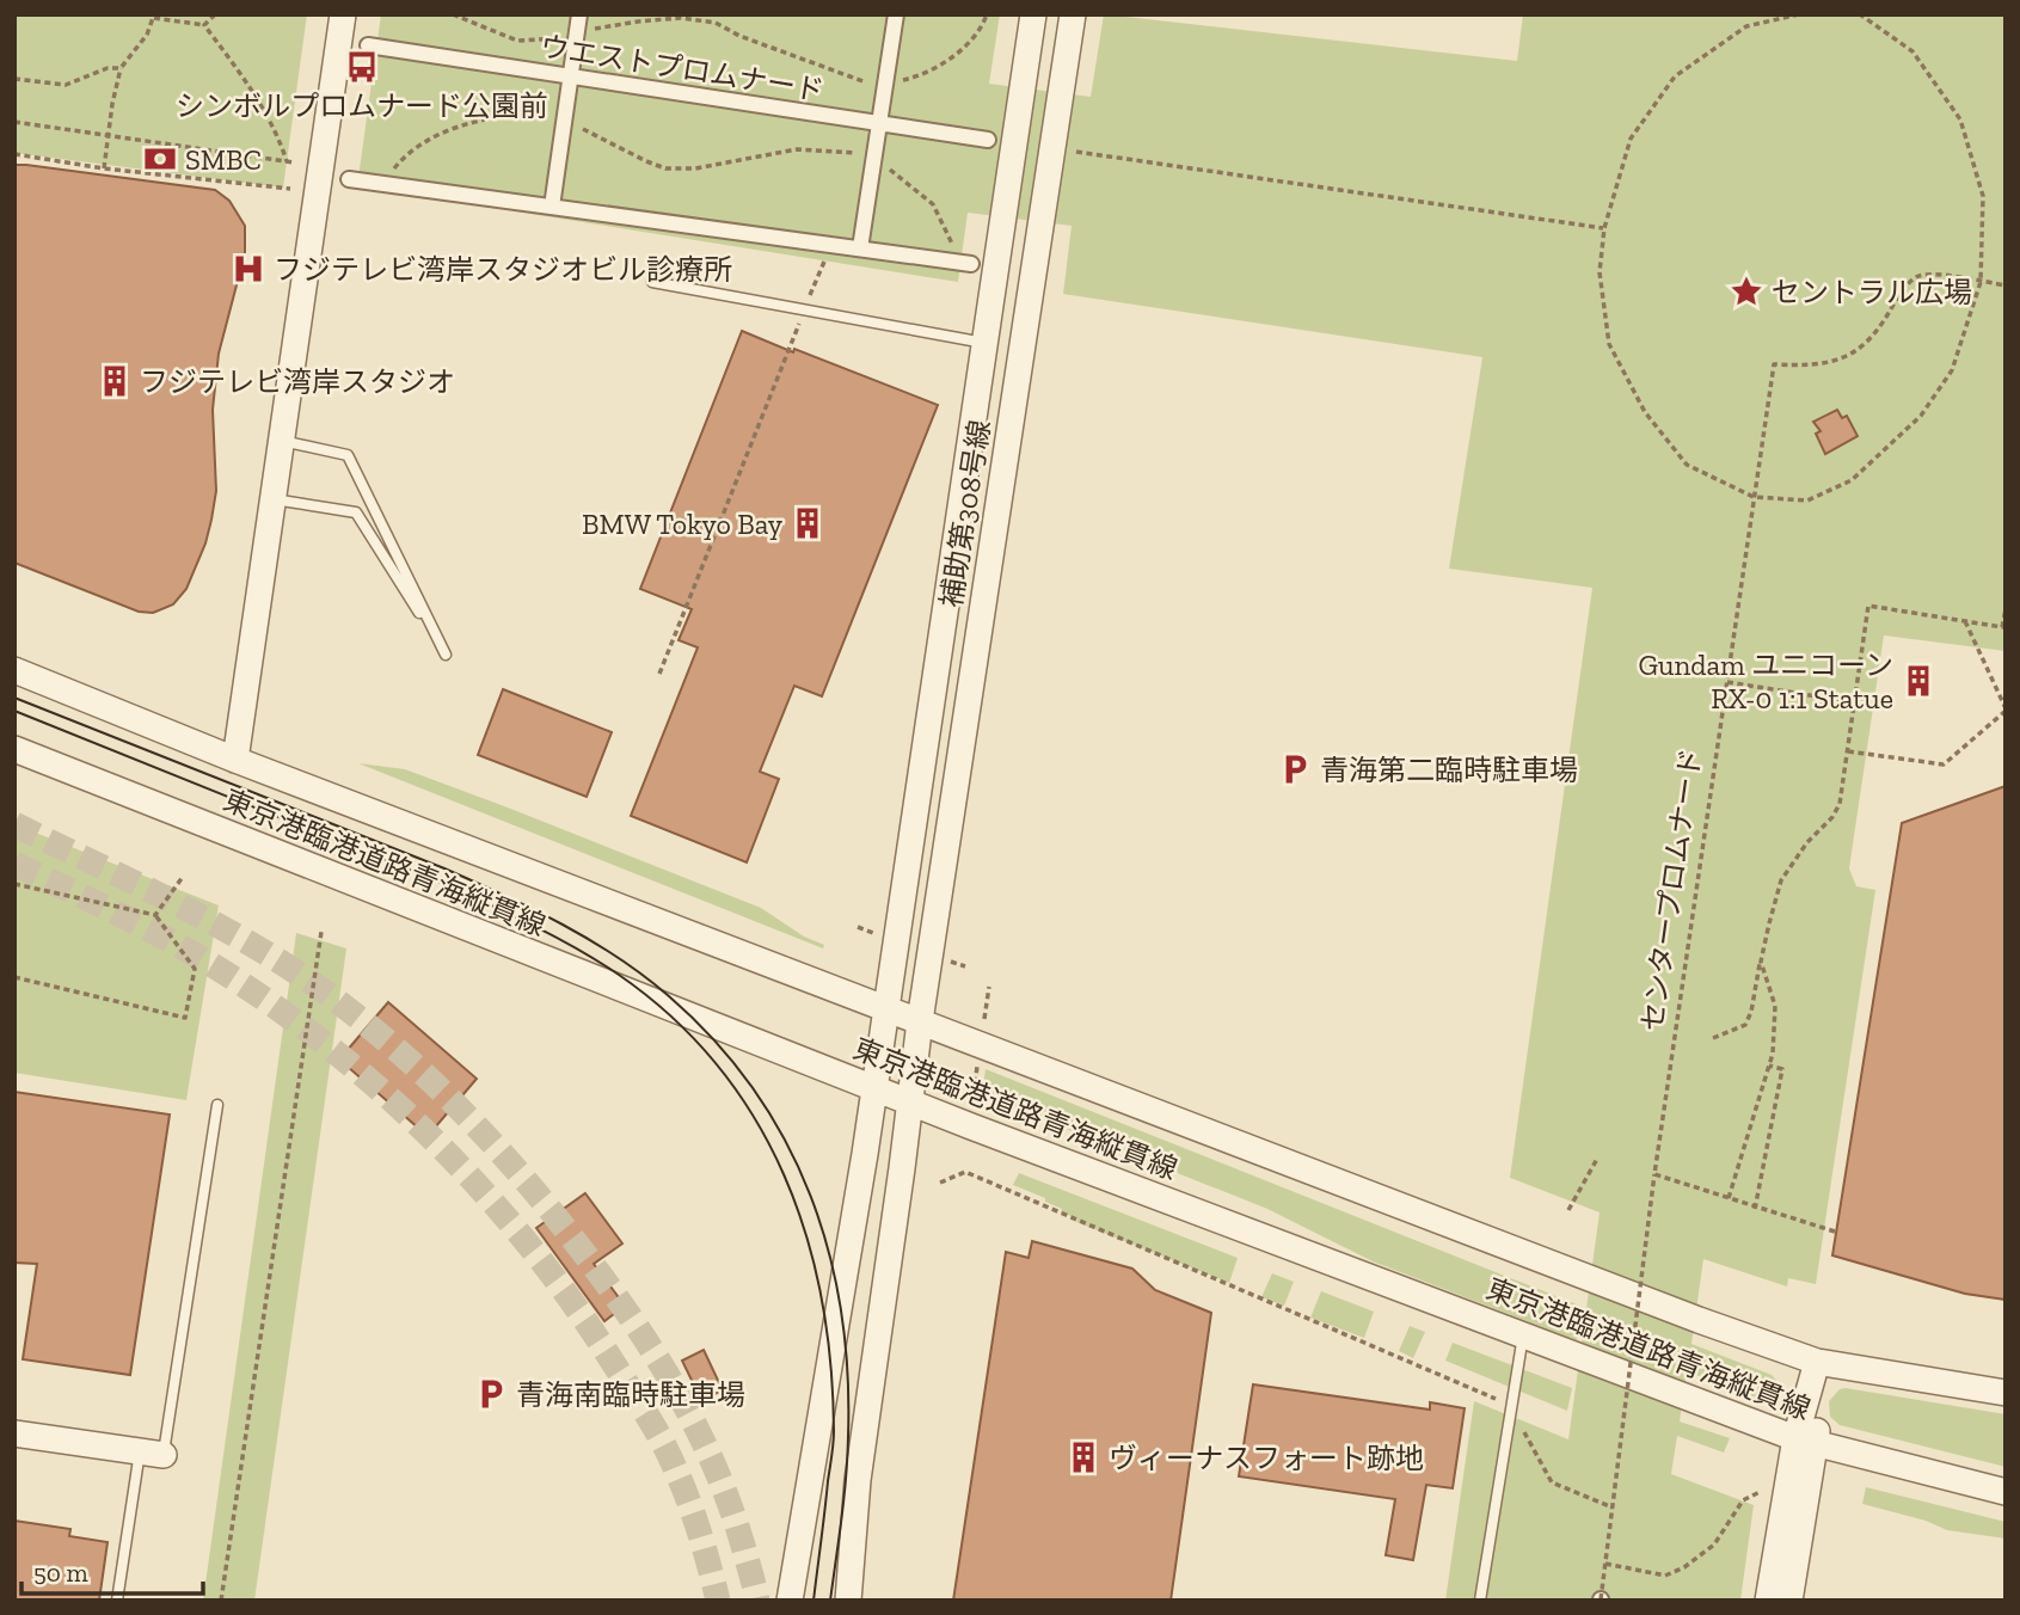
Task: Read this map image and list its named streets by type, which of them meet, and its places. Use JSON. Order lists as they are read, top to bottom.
{
  "streets": {
    "street": ["ウエストプロムナード", "補助第308号線", "東京港臨港道路青海縦貫線"],
    "path": ["センタープロムナード"]
  },
  "crossings": [
    ["補助第308号線", "東京港臨港道路青海縦貫線"]
  ],
  "places": {
    "bus stop": ["シンボルプロムナード公園前"],
    "bank": ["SMBC"],
    "hospital": ["フジテレビ湾岸スタジオビル診療所"],
    "place": ["セントラル広場"],
    "building": [
      "フジテレビ湾岸スタジオ",
      "BMW Tokyo Bay",
      "Gundam ユニコーン RX-0 1:1 Statue",
      "ヴィーナスフォート跡地"
    ],
    "parking": ["青海第二臨時駐車場", "青海南臨時駐車場"]
  },
  "scale_bar": "50 m"
}
